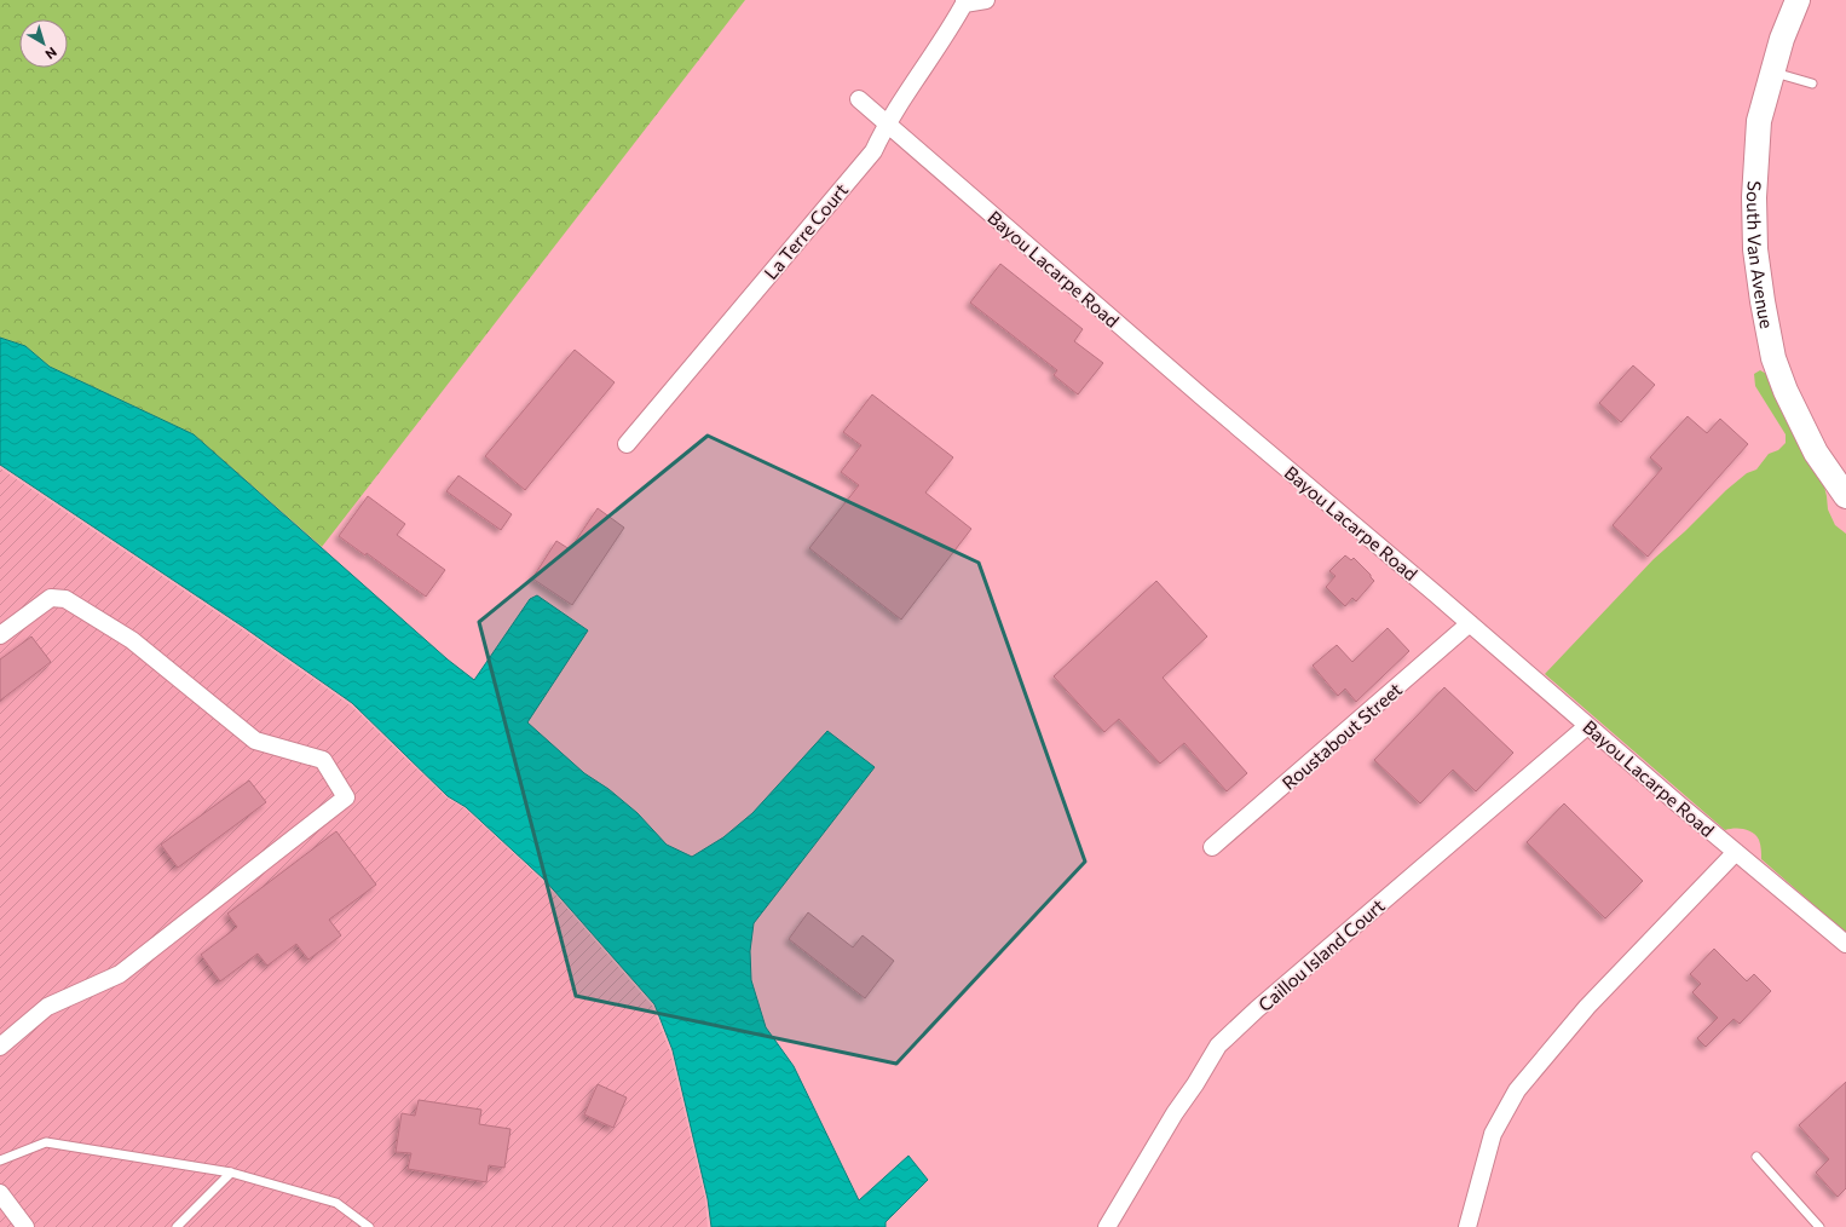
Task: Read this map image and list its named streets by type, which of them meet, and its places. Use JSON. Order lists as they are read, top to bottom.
{
  "streets": {
    "main road": ["South Van Avenue"],
    "street": [
      "La Terre Court",
      "Bayou Lacarpe Road",
      "Roustabout Street",
      "Caillou Island Court"
    ]
  },
  "crossings": [
    ["La Terre Court", "Bayou Lacarpe Road"],
    ["Bayou Lacarpe Road", "Roustabout Street"],
    ["Bayou Lacarpe Road", "Caillou Island Court"]
  ],
  "north": "bottom right"
}
